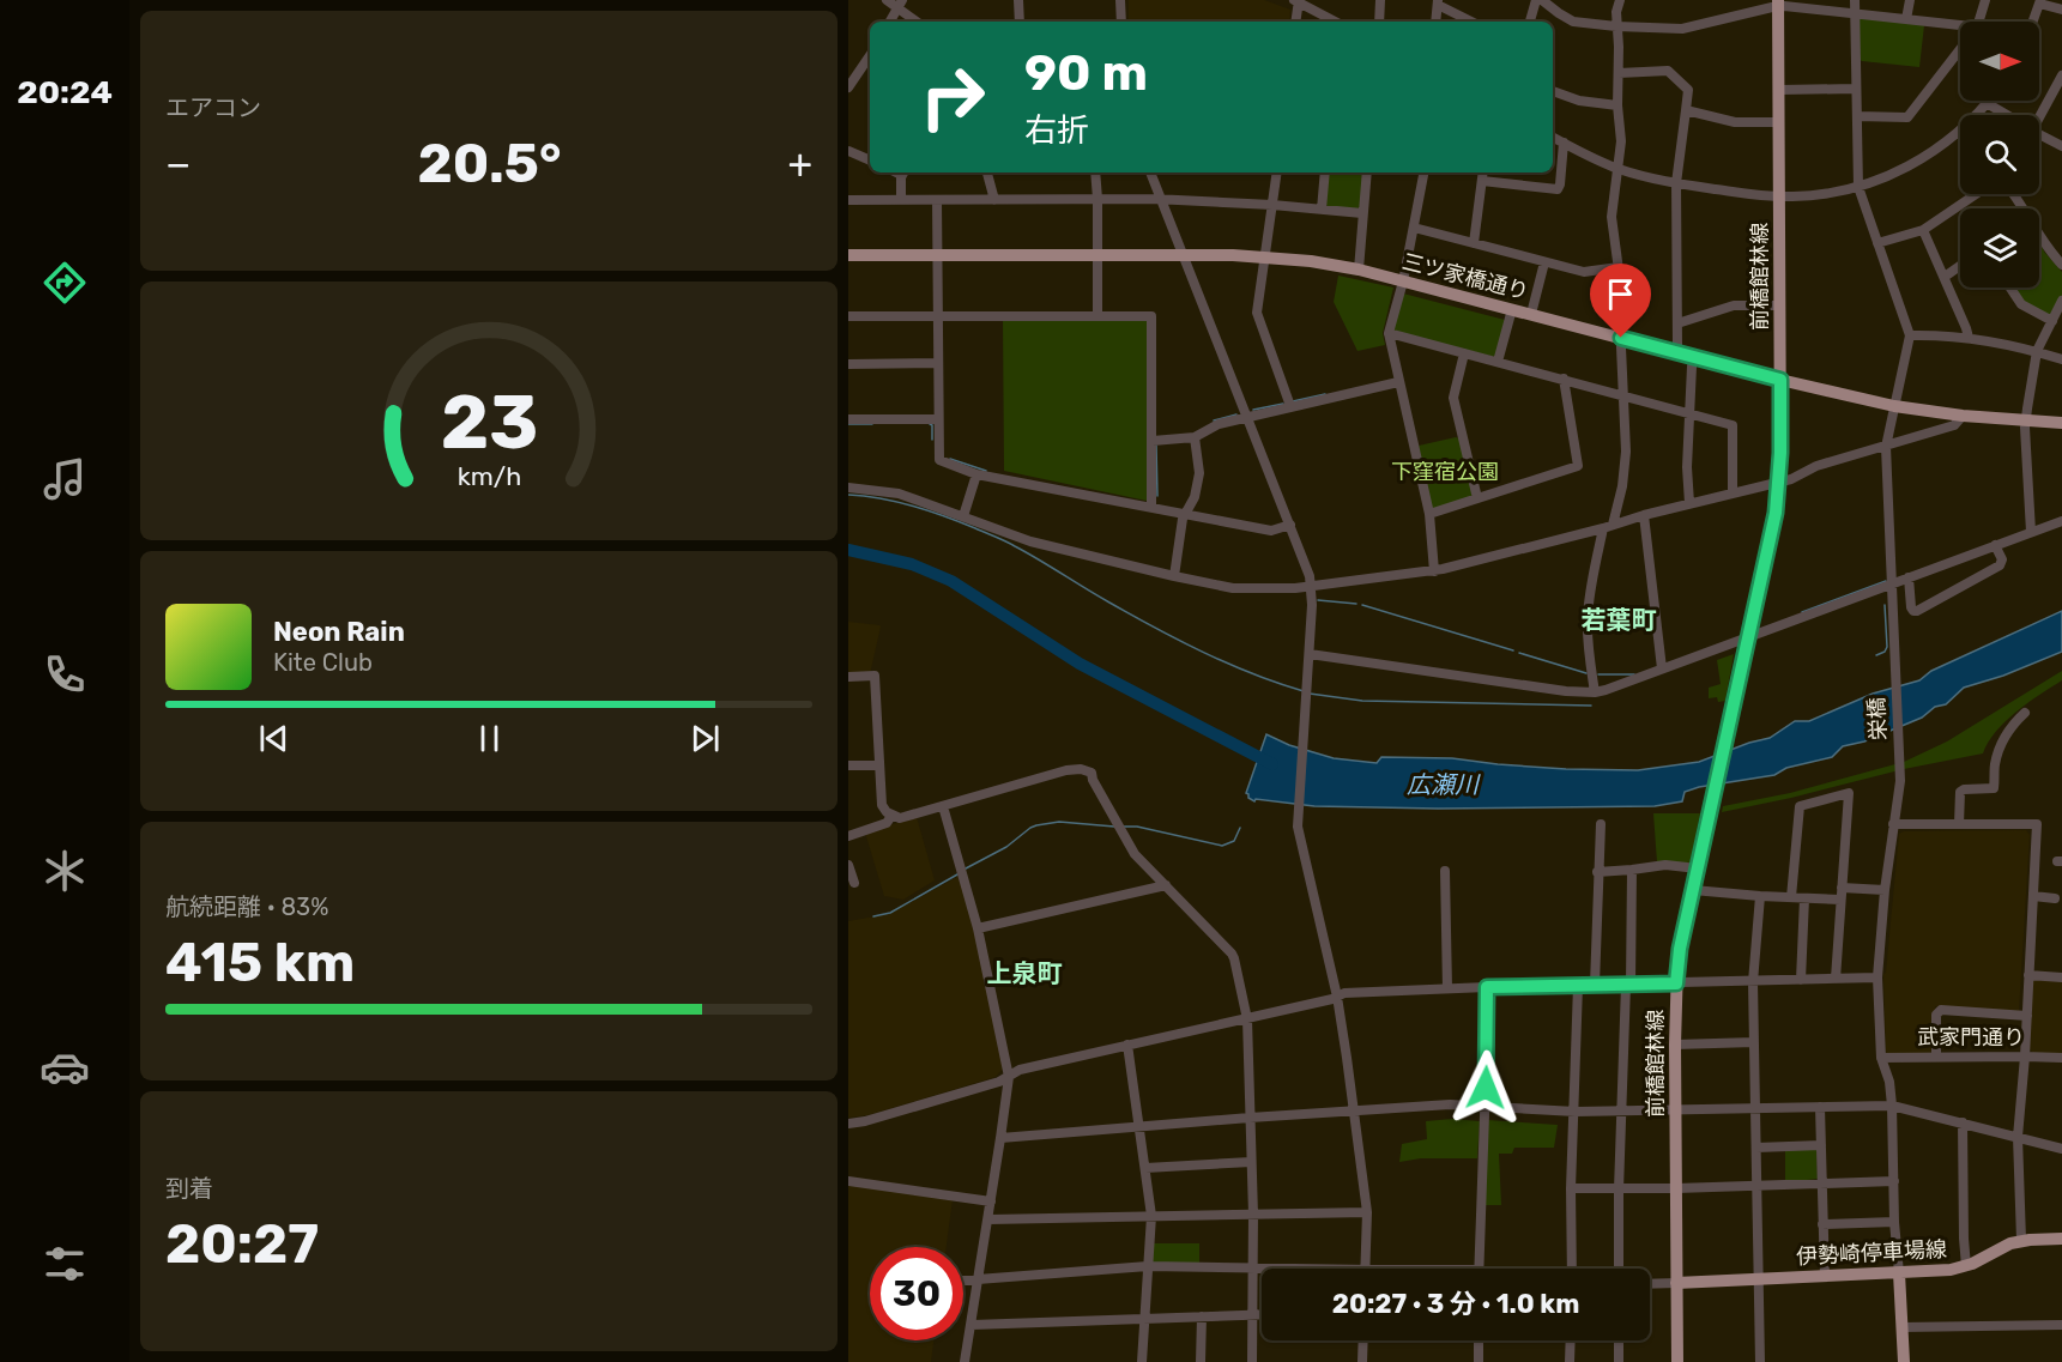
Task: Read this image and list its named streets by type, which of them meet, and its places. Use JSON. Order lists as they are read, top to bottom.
{
  "streets": {
    "main road": ["三ツ家橋通り", "前橋館林線", "伊勢崎停車場線"],
    "street": ["栄橋", "武家門通り"]
  },
  "crossings": [
    ["三ツ家橋通り", "前橋館林線"],
    ["三ツ家橋通り", "栄橋"],
    ["前橋館林線", "伊勢崎停車場線"],
    ["栄橋", "武家門通り"],
    ["栄橋", "伊勢崎停車場線"]
  ],
  "districts": ["若葉町", "上泉町"],
  "water": ["広瀬川"],
  "parks": ["下窪宿公園"],
  "north": "right",
  "page": {
    "tabs": "20:24",
    "tile": [
      "エアコン",
      ["航続距離 · 83%", "415 km"],
      ["到着", "20:27"]
    ],
    "turn": ["90 m", "右折"],
    "heat": ["−", "20.5°", "+"],
    "song": ["Neon Rain", "Kite Club"],
    "limit": "30",
    "trip": "20:27 · 3 分 · 1.0 km",
    "gauge": ["23", "km/h"]
  }
}
